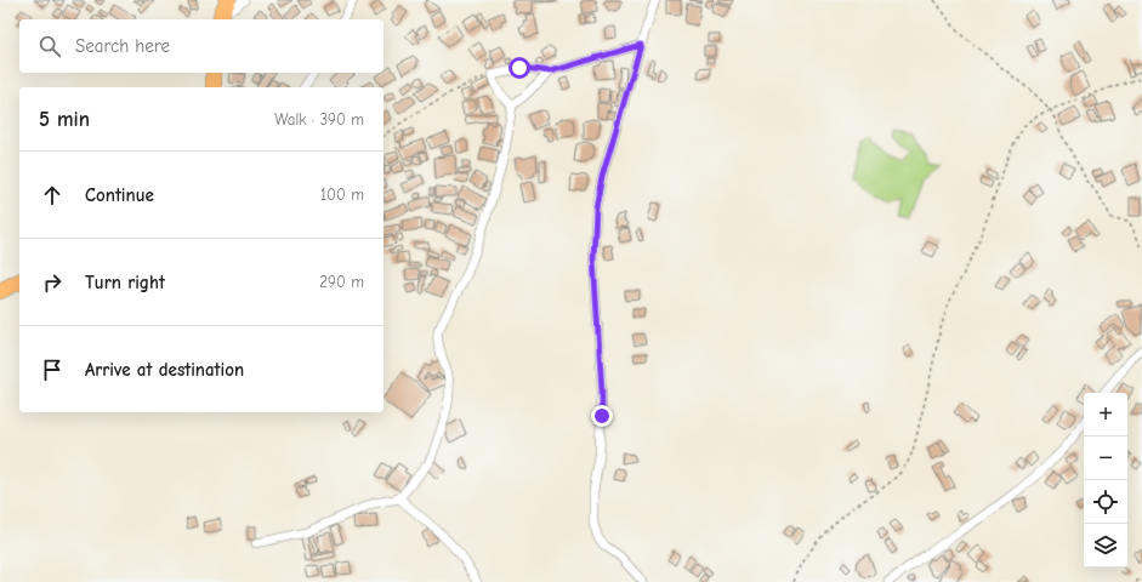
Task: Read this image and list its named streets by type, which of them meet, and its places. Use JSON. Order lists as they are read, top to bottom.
{
  "page": {
    "search": "Search here",
    "heading": ["5 min", "Walk · 390 m"],
    "list": [
      ["Continue", "100 m"],
      ["Turn right", "290 m"],
      "Arrive at destination"
    ],
    "map_buttons": ["+", "−"]
  }
}
